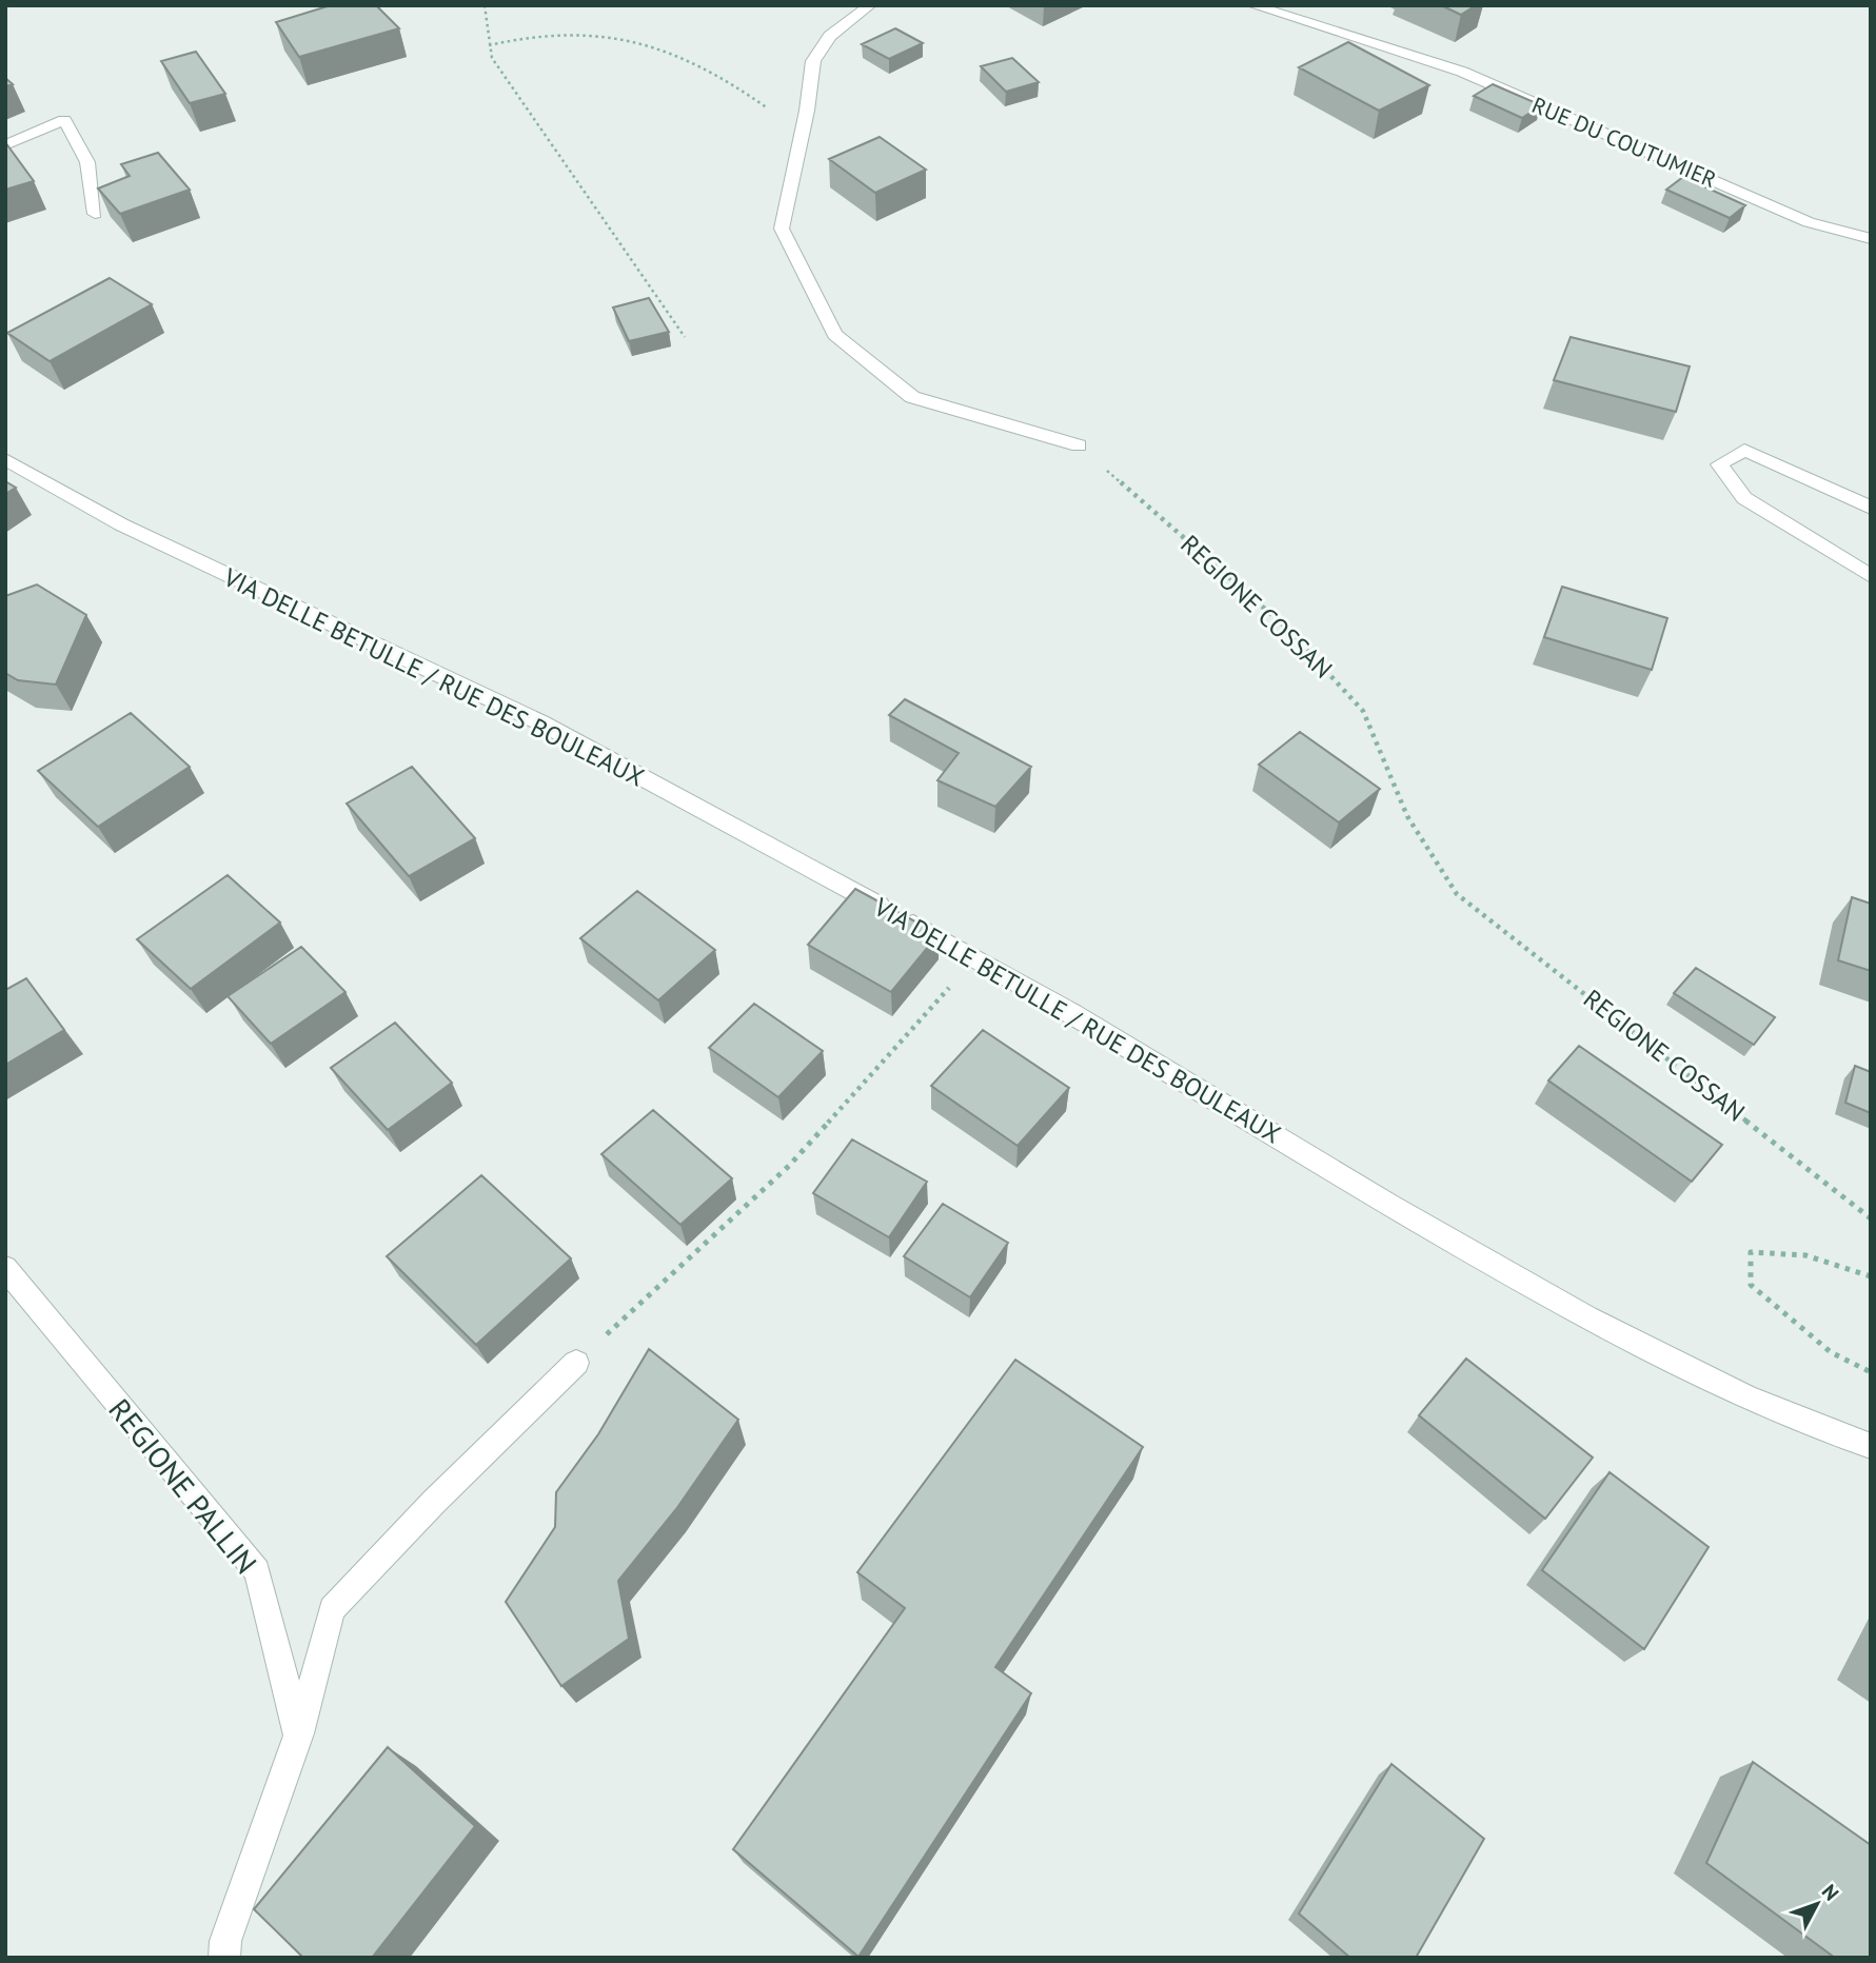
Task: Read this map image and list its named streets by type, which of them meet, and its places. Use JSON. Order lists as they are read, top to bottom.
{
  "streets": {
    "street": ["RUE DU COUTUMIER", "VIA DELLE BETULLE / RUE DES BOULEAUX", "REGIONE PALLIN"],
    "path": ["REGIONE COSSAN"]
  },
  "north": "top right"
}
